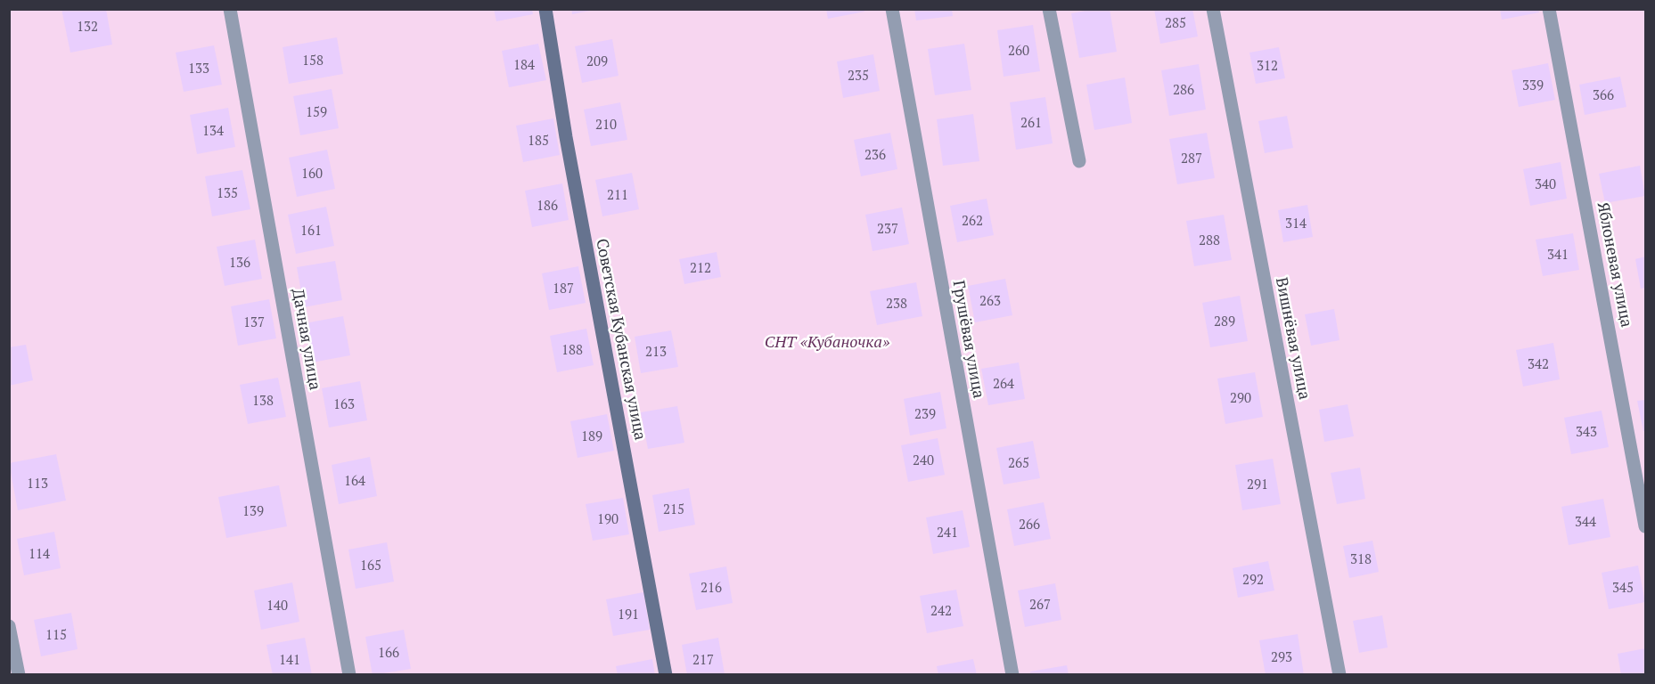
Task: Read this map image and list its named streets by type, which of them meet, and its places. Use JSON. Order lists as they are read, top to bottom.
{
  "streets": {
    "street": [
      "Яблоневая улица",
      "Вишнёвая улица",
      "Дачная улица",
      "Советская Кубанская улица",
      "Грушёвая улица"
    ]
  },
  "parks": ["СНТ «Кубаночка»"],
  "house_numbers": [
    "285",
    "132",
    "260",
    "158",
    "209",
    "184",
    "312",
    "133",
    "235",
    "339",
    "286",
    "366",
    "159",
    "261",
    "210",
    "134",
    "185",
    "236",
    "287",
    "160",
    "340",
    "135",
    "211",
    "186",
    "262",
    "314",
    "237",
    "161",
    "288",
    "341",
    "136",
    "212",
    "187",
    "263",
    "238",
    "289",
    "137",
    "188",
    "213",
    "342",
    "264",
    "290",
    "138",
    "163",
    "239",
    "343",
    "189",
    "240",
    "265",
    "164",
    "113",
    "291",
    "215",
    "139",
    "190",
    "344",
    "266",
    "241",
    "114",
    "318",
    "165",
    "292",
    "216",
    "345",
    "267",
    "140",
    "242",
    "191",
    "115",
    "166",
    "293",
    "141",
    "217"
  ]
}
